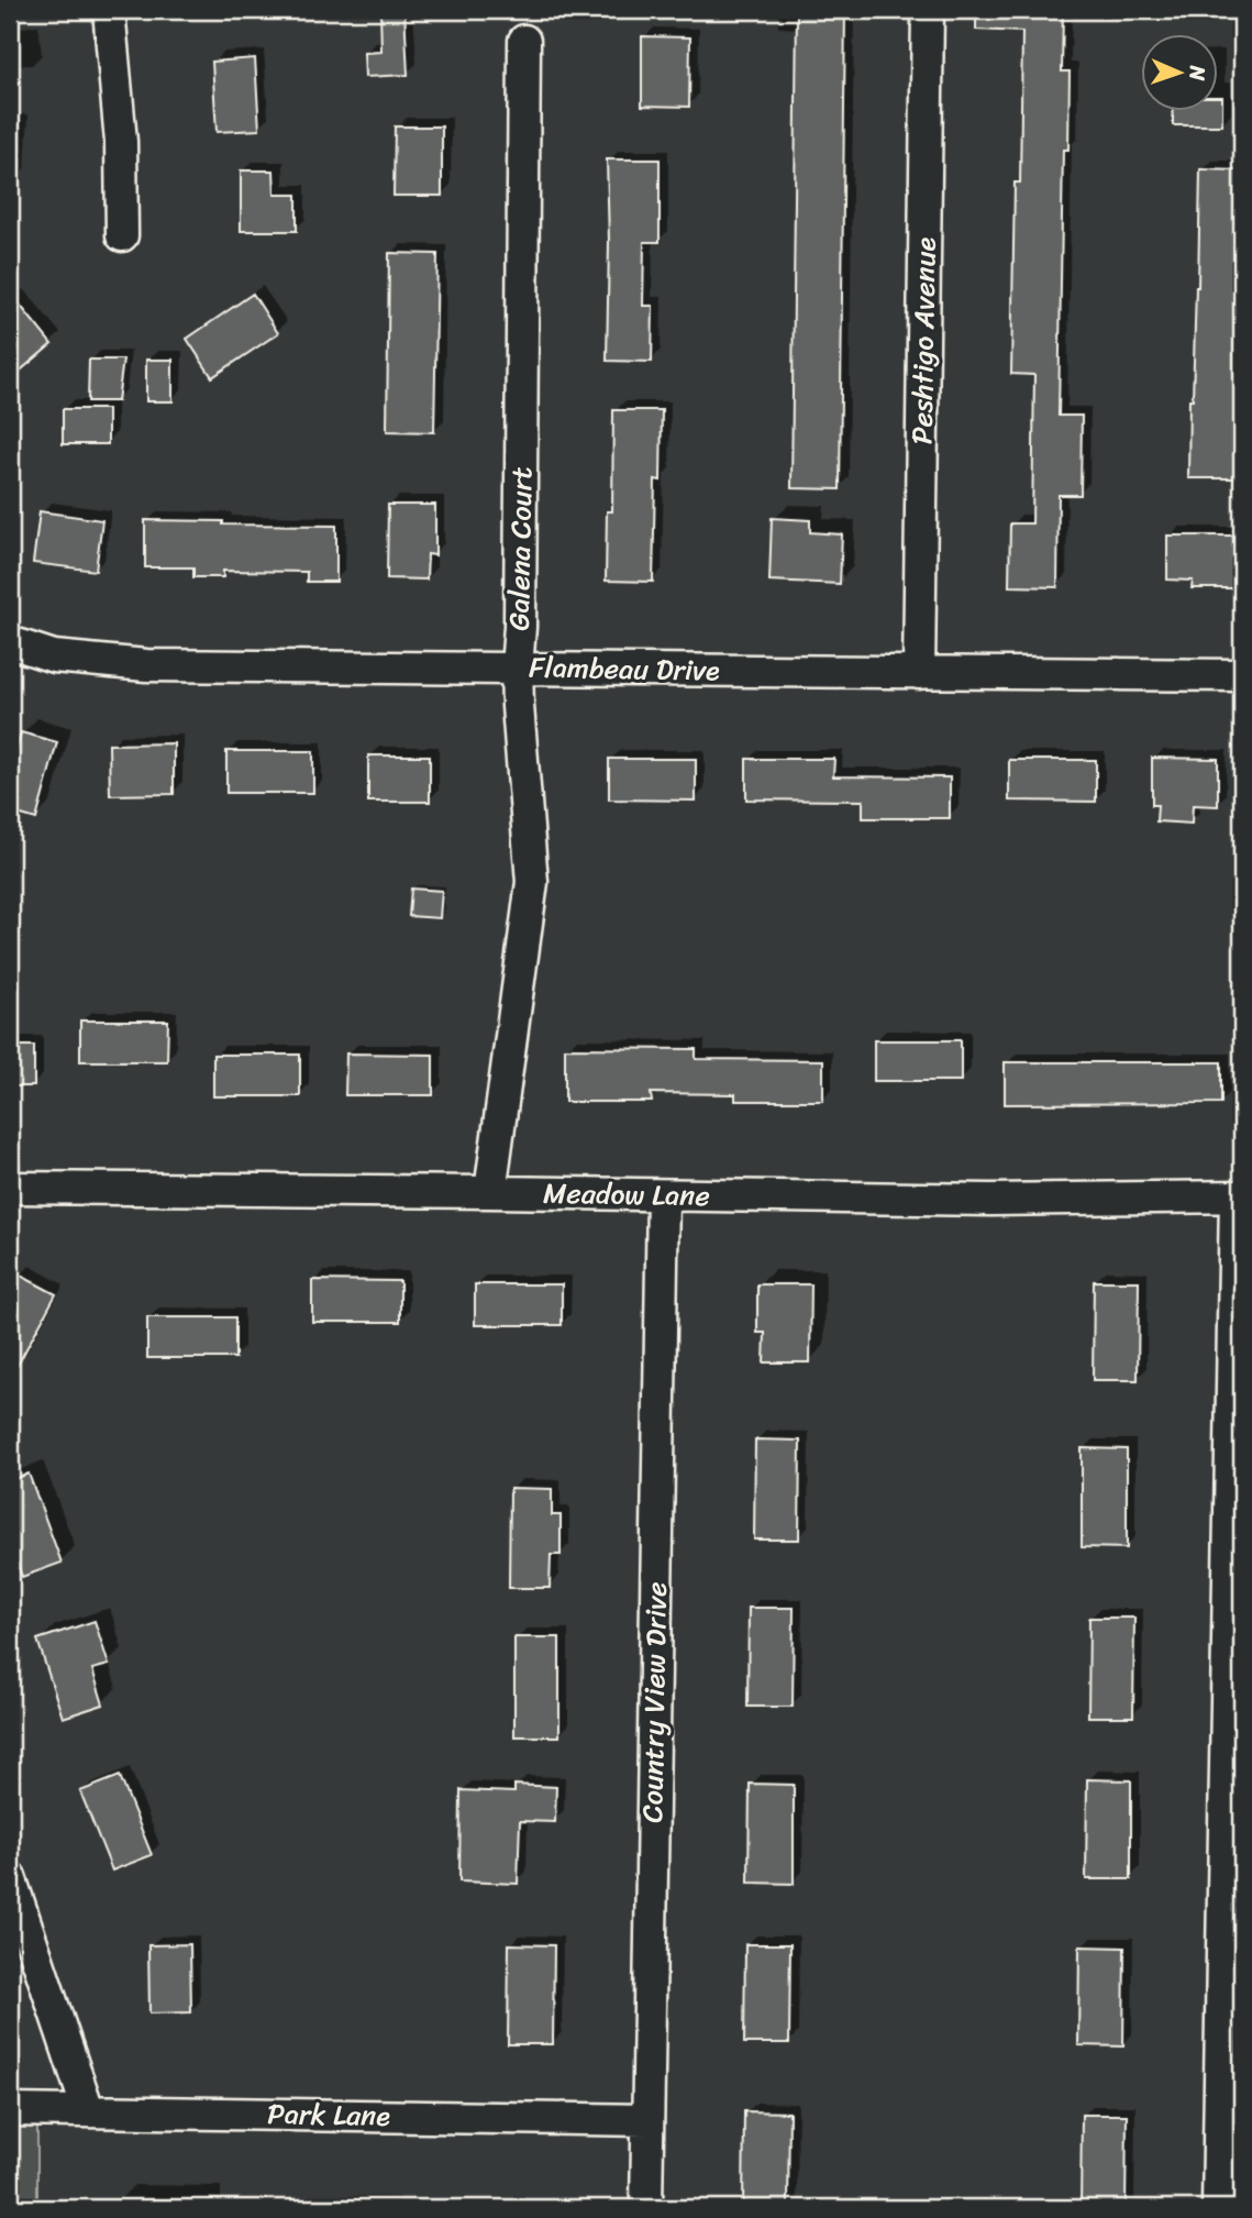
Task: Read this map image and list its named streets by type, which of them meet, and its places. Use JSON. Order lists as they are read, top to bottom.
{
  "streets": {
    "street": [
      "Peshtigo Avenue",
      "Galena Court",
      "Flambeau Drive",
      "Meadow Lane",
      "Country View Drive",
      "Park Lane"
    ]
  },
  "crossings": [
    ["Peshtigo Avenue", "Flambeau Drive"],
    ["Galena Court", "Flambeau Drive"],
    ["Galena Court", "Meadow Lane"],
    ["Meadow Lane", "Country View Drive"],
    ["Country View Drive", "Park Lane"]
  ],
  "north": "right"
}
